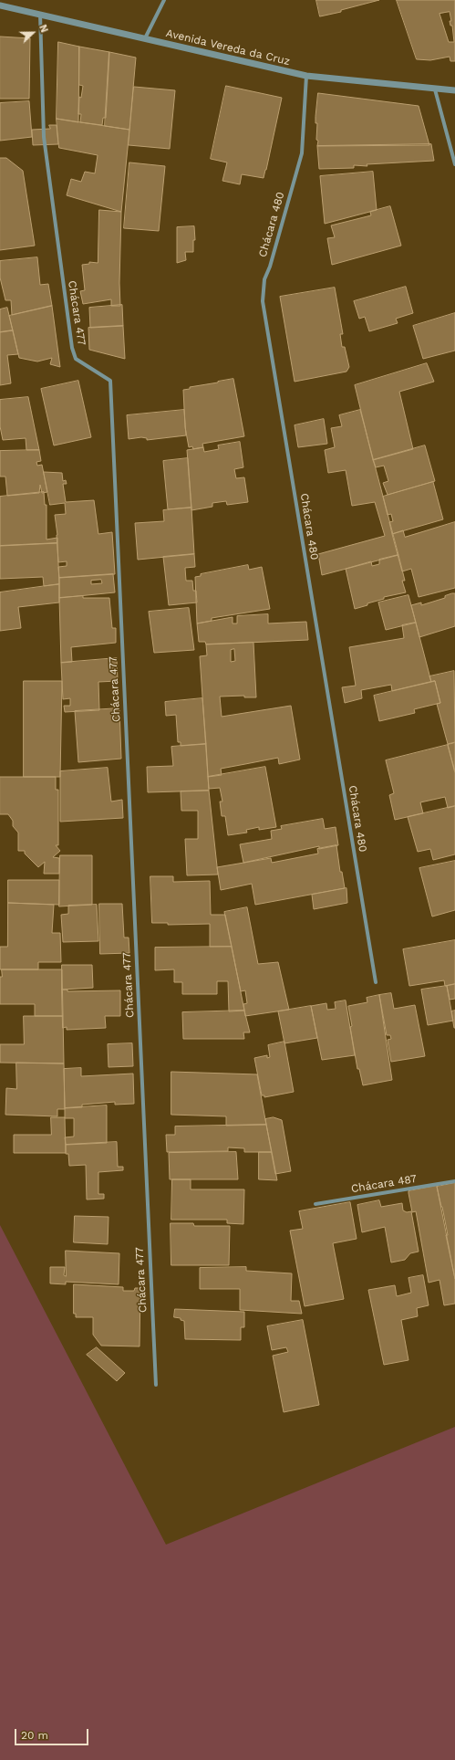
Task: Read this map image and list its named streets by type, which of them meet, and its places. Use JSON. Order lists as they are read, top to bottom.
{
  "streets": {
    "street": [
      "Avenida Vereda da Cruz",
      "Chácara 480",
      "Chácara 477",
      "Chácara 487"
    ]
  },
  "crossings": [
    ["Avenida Vereda da Cruz", "Chácara 480"],
    ["Avenida Vereda da Cruz", "Chácara 477"]
  ],
  "scale_bar": "20 m",
  "north": "right"
}
